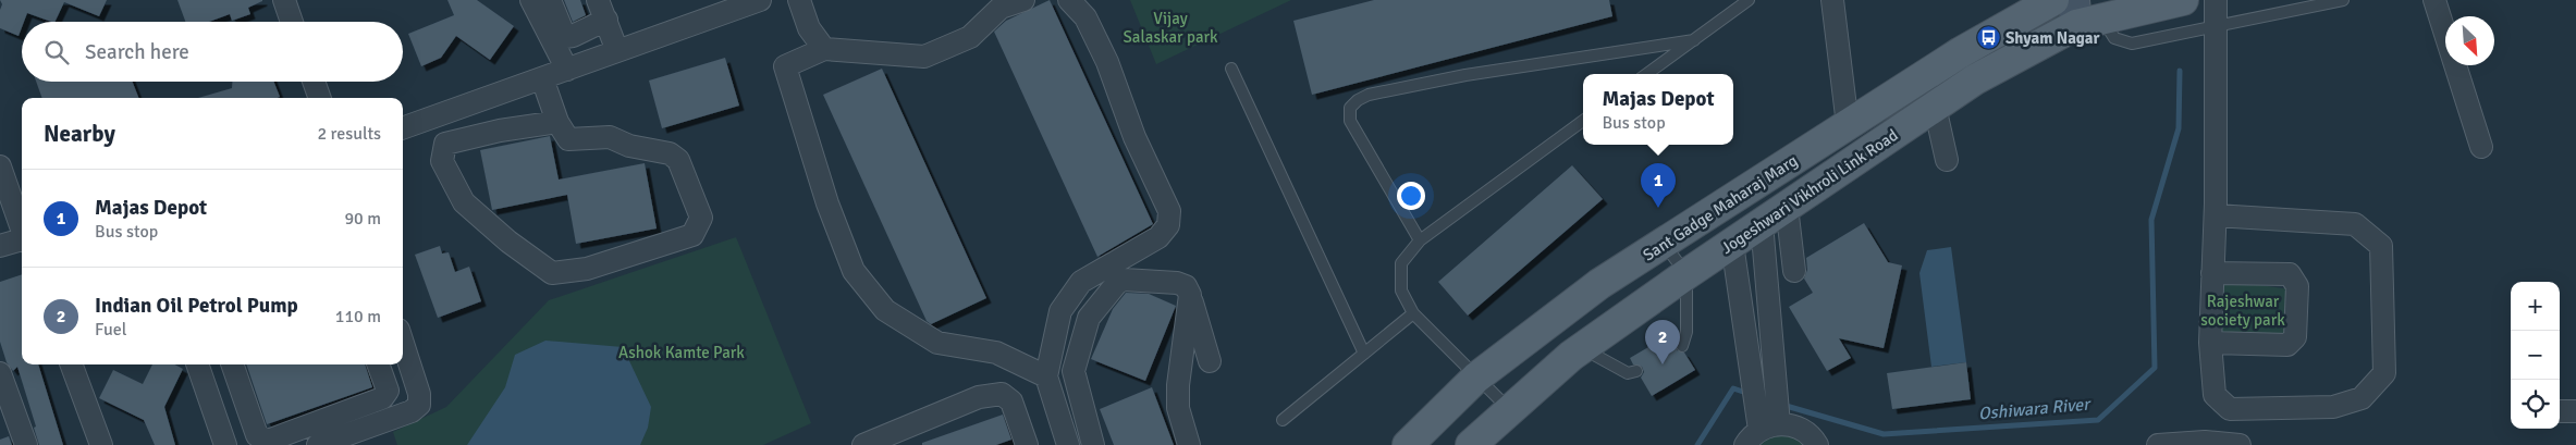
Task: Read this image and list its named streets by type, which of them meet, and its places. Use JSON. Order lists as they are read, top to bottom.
{
  "streets": {
    "main road": ["Jogeshwari Vikhroli Link Road", "Sant Gadge Maharaj Marg"]
  },
  "water": ["Oshiwara River"],
  "parks": ["Vijay Salaskar park", "Rajeshwar society park", "Ashok Kamte Park"],
  "places": {
    "bus stop": ["Shyam Nagar"]
  },
  "north": "bottom right",
  "page": {
    "search": "Search here",
    "popup": ["Majas Depot", "Bus stop"],
    "heading": ["Nearby", "2 results"],
    "pins": ["1", "2"],
    "list": [
      {
        "mark": "1",
        "name": "Majas Depot",
        "note": "Bus stop",
        "value": "90 m"
      },
      {
        "mark": "2",
        "name": "Indian Oil Petrol Pump",
        "note": "Fuel",
        "value": "110 m"
      }
    ],
    "map_buttons": ["+", "−"]
  }
}
